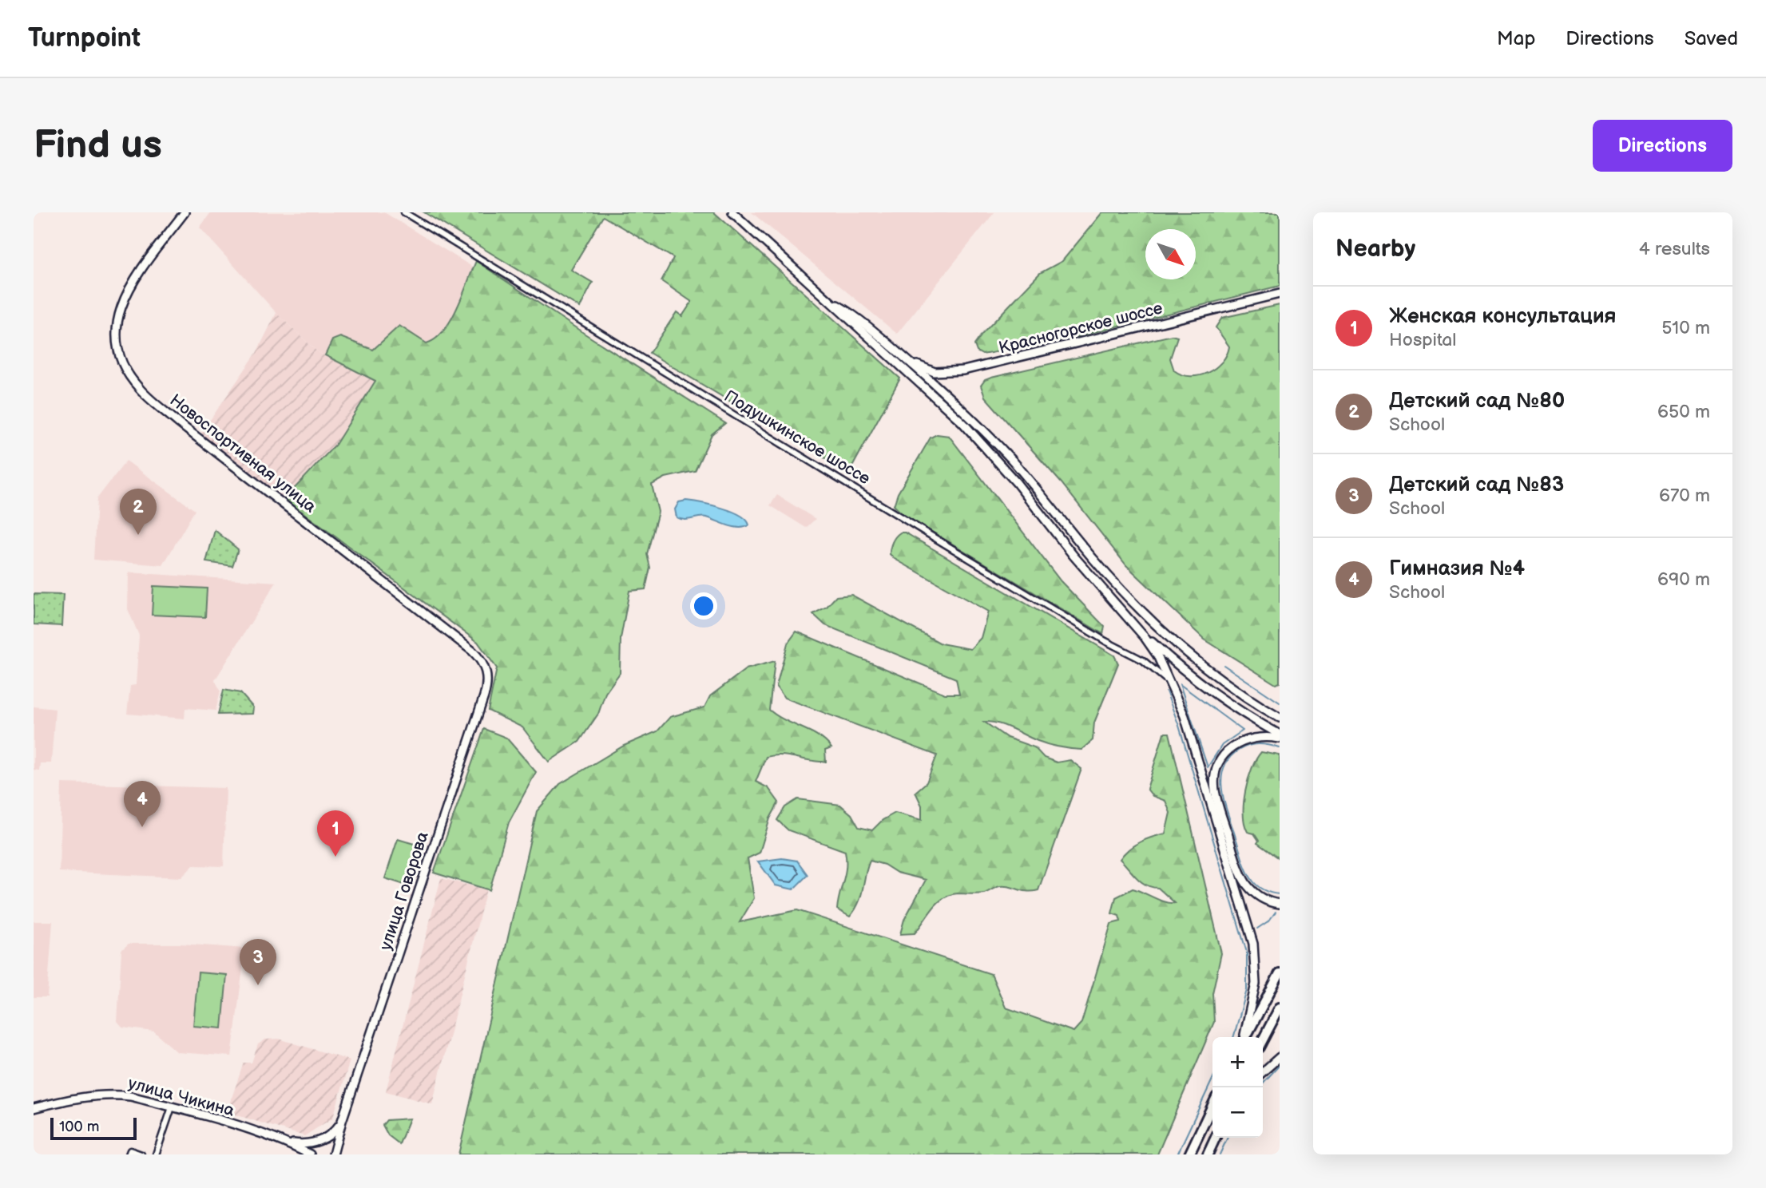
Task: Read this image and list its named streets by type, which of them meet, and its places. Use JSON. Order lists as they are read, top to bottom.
{
  "streets": {
    "main road": [
      "Красногорское шоссе",
      "Новоспортивная улица",
      "улица Говорова",
      "улица Чикина"
    ],
    "street": ["Подушкинское шоссе"]
  },
  "crossings": [
    ["Новоспортивная улица", "улица Говорова"],
    ["улица Говорова", "улица Чикина"]
  ],
  "scale_bar": "100 m",
  "north": "bottom right",
  "page": {
    "header": "Turnpoint",
    "nav": ["Map", "Directions", "Saved"],
    "buttons": "Directions",
    "title": "Find us",
    "heading": ["Nearby", "4 results"],
    "list": [
      {
        "mark": "1",
        "name": "Женская консультация",
        "note": "Hospital",
        "value": "510 m"
      },
      {
        "mark": "2",
        "name": "Детский сад №80",
        "note": "School",
        "value": "650 m"
      },
      {
        "mark": "3",
        "name": "Детский сад №83",
        "note": "School",
        "value": "670 m"
      },
      {
        "mark": "4",
        "name": "Гимназия №4",
        "note": "School",
        "value": "690 m"
      }
    ],
    "pins": [
      "2",
      "4",
      "1",
      "3"
    ],
    "map_buttons": ["+", "−"],
    "scale": "100 m"
  }
}
